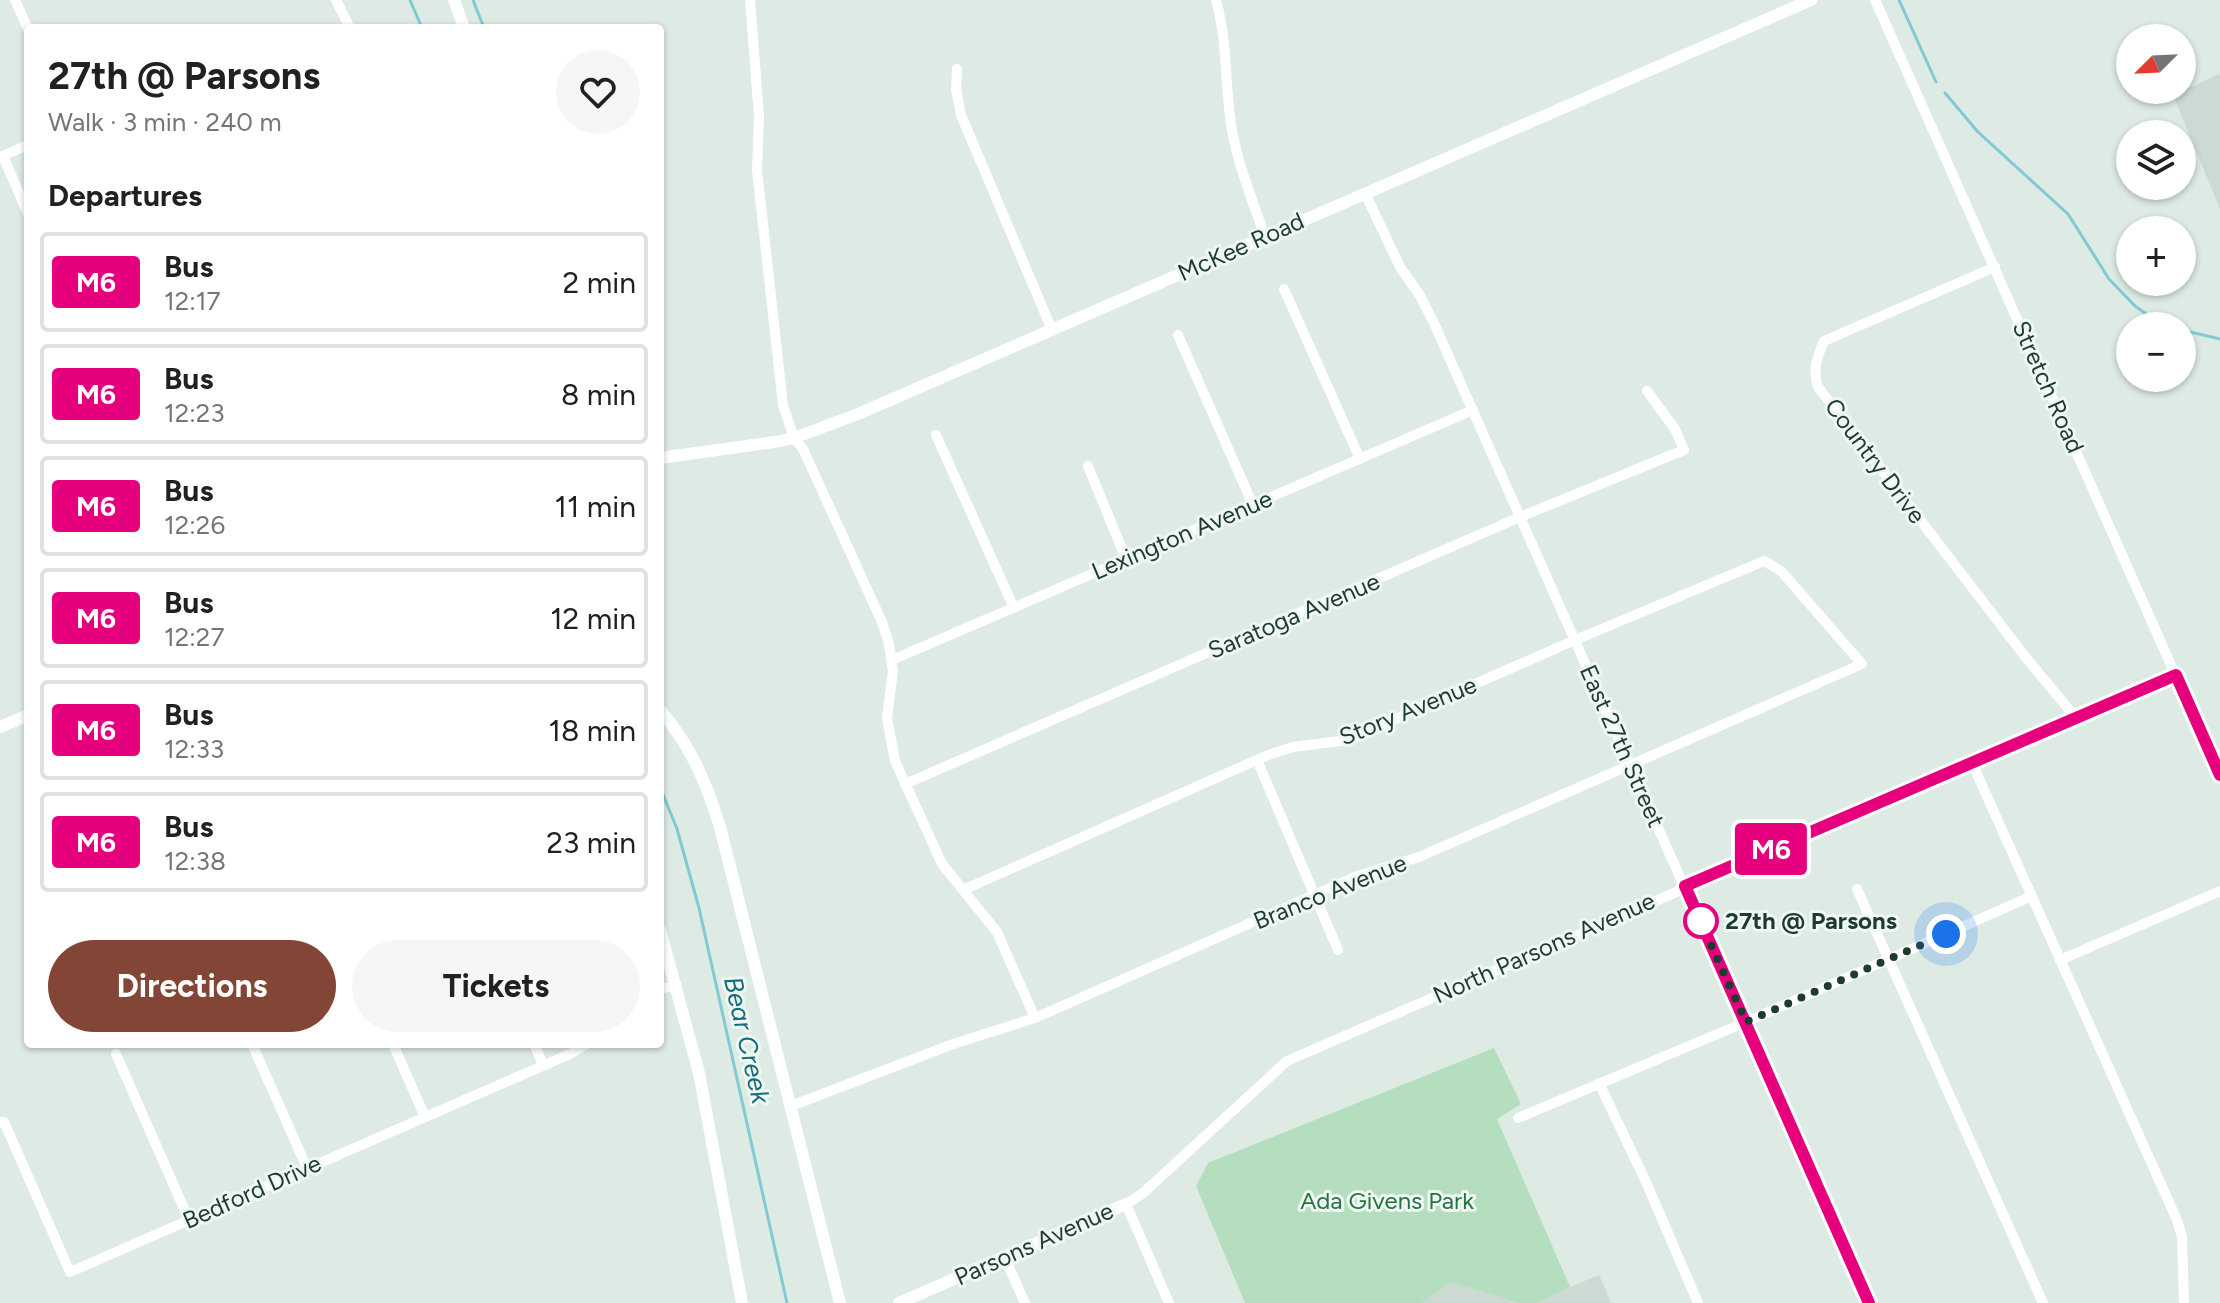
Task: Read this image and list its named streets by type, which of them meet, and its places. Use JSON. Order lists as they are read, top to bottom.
{
  "streets": {
    "street": [
      "McKee Road",
      "Stretch Road",
      "Country Drive",
      "Lexington Avenue",
      "Saratoga Avenue",
      "Story Avenue",
      "East 27th Street",
      "Branco Avenue",
      "North Parsons Avenue",
      "Bedford Drive",
      "Parsons Avenue"
    ]
  },
  "crossings": [
    ["McKee Road", "East 27th Street"],
    ["Stretch Road", "Country Drive"],
    ["Stretch Road", "North Parsons Avenue"],
    ["Country Drive", "North Parsons Avenue"],
    ["Lexington Avenue", "East 27th Street"],
    ["Saratoga Avenue", "East 27th Street"],
    ["Story Avenue", "East 27th Street"],
    ["Story Avenue", "Branco Avenue"],
    ["East 27th Street", "Branco Avenue"],
    ["East 27th Street", "North Parsons Avenue"],
    ["North Parsons Avenue", "Parsons Avenue"]
  ],
  "water": ["Bear Creek"],
  "parks": ["Ada Givens Park"],
  "places": ["27th @ Parsons"],
  "lines": ["bus line M6"],
  "north": "bottom left",
  "page": {
    "on_map": "M6",
    "map_buttons": ["+", "−"],
    "heading": [
      ["27th @ Parsons", "Walk · 3 min · 240 m"],
      "Departures"
    ],
    "list": [
      {
        "mark": "M6",
        "name": "Bus",
        "note": "12:17",
        "value": "2 min"
      },
      {
        "mark": "M6",
        "name": "Bus",
        "note": "12:23",
        "value": "8 min"
      },
      {
        "mark": "M6",
        "name": "Bus",
        "note": "12:26",
        "value": "11 min"
      },
      {
        "mark": "M6",
        "name": "Bus",
        "note": "12:27",
        "value": "12 min"
      },
      {
        "mark": "M6",
        "name": "Bus",
        "note": "12:33",
        "value": "18 min"
      },
      {
        "mark": "M6",
        "name": "Bus",
        "note": "12:38",
        "value": "23 min"
      }
    ],
    "buttons": ["Directions", "Tickets"]
  }
}
